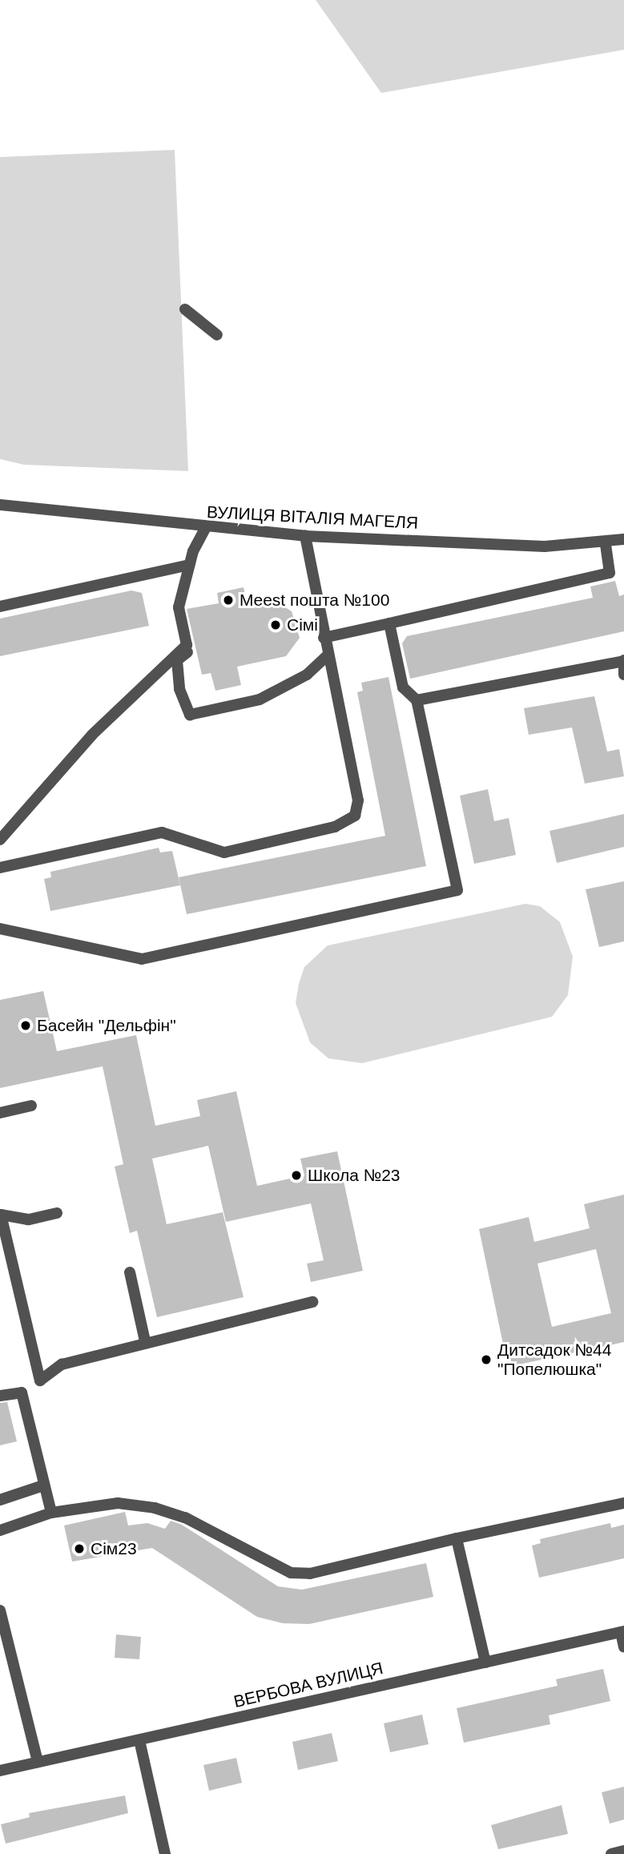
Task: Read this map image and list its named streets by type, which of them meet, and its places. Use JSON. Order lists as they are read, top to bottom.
{
  "streets": {
    "street": ["ВУЛИЦЯ ВІТАЛІЯ МАГЕЛЯ", "ВЕРБОВА ВУЛИЦЯ"]
  },
  "places": [
    "Meest пошта №100",
    "Сімі",
    "Басейн \"Дельфін\"",
    "Школа №23",
    "Дитсадок №44 \"Попелюшка\"",
    "Сім23"
  ]
}
